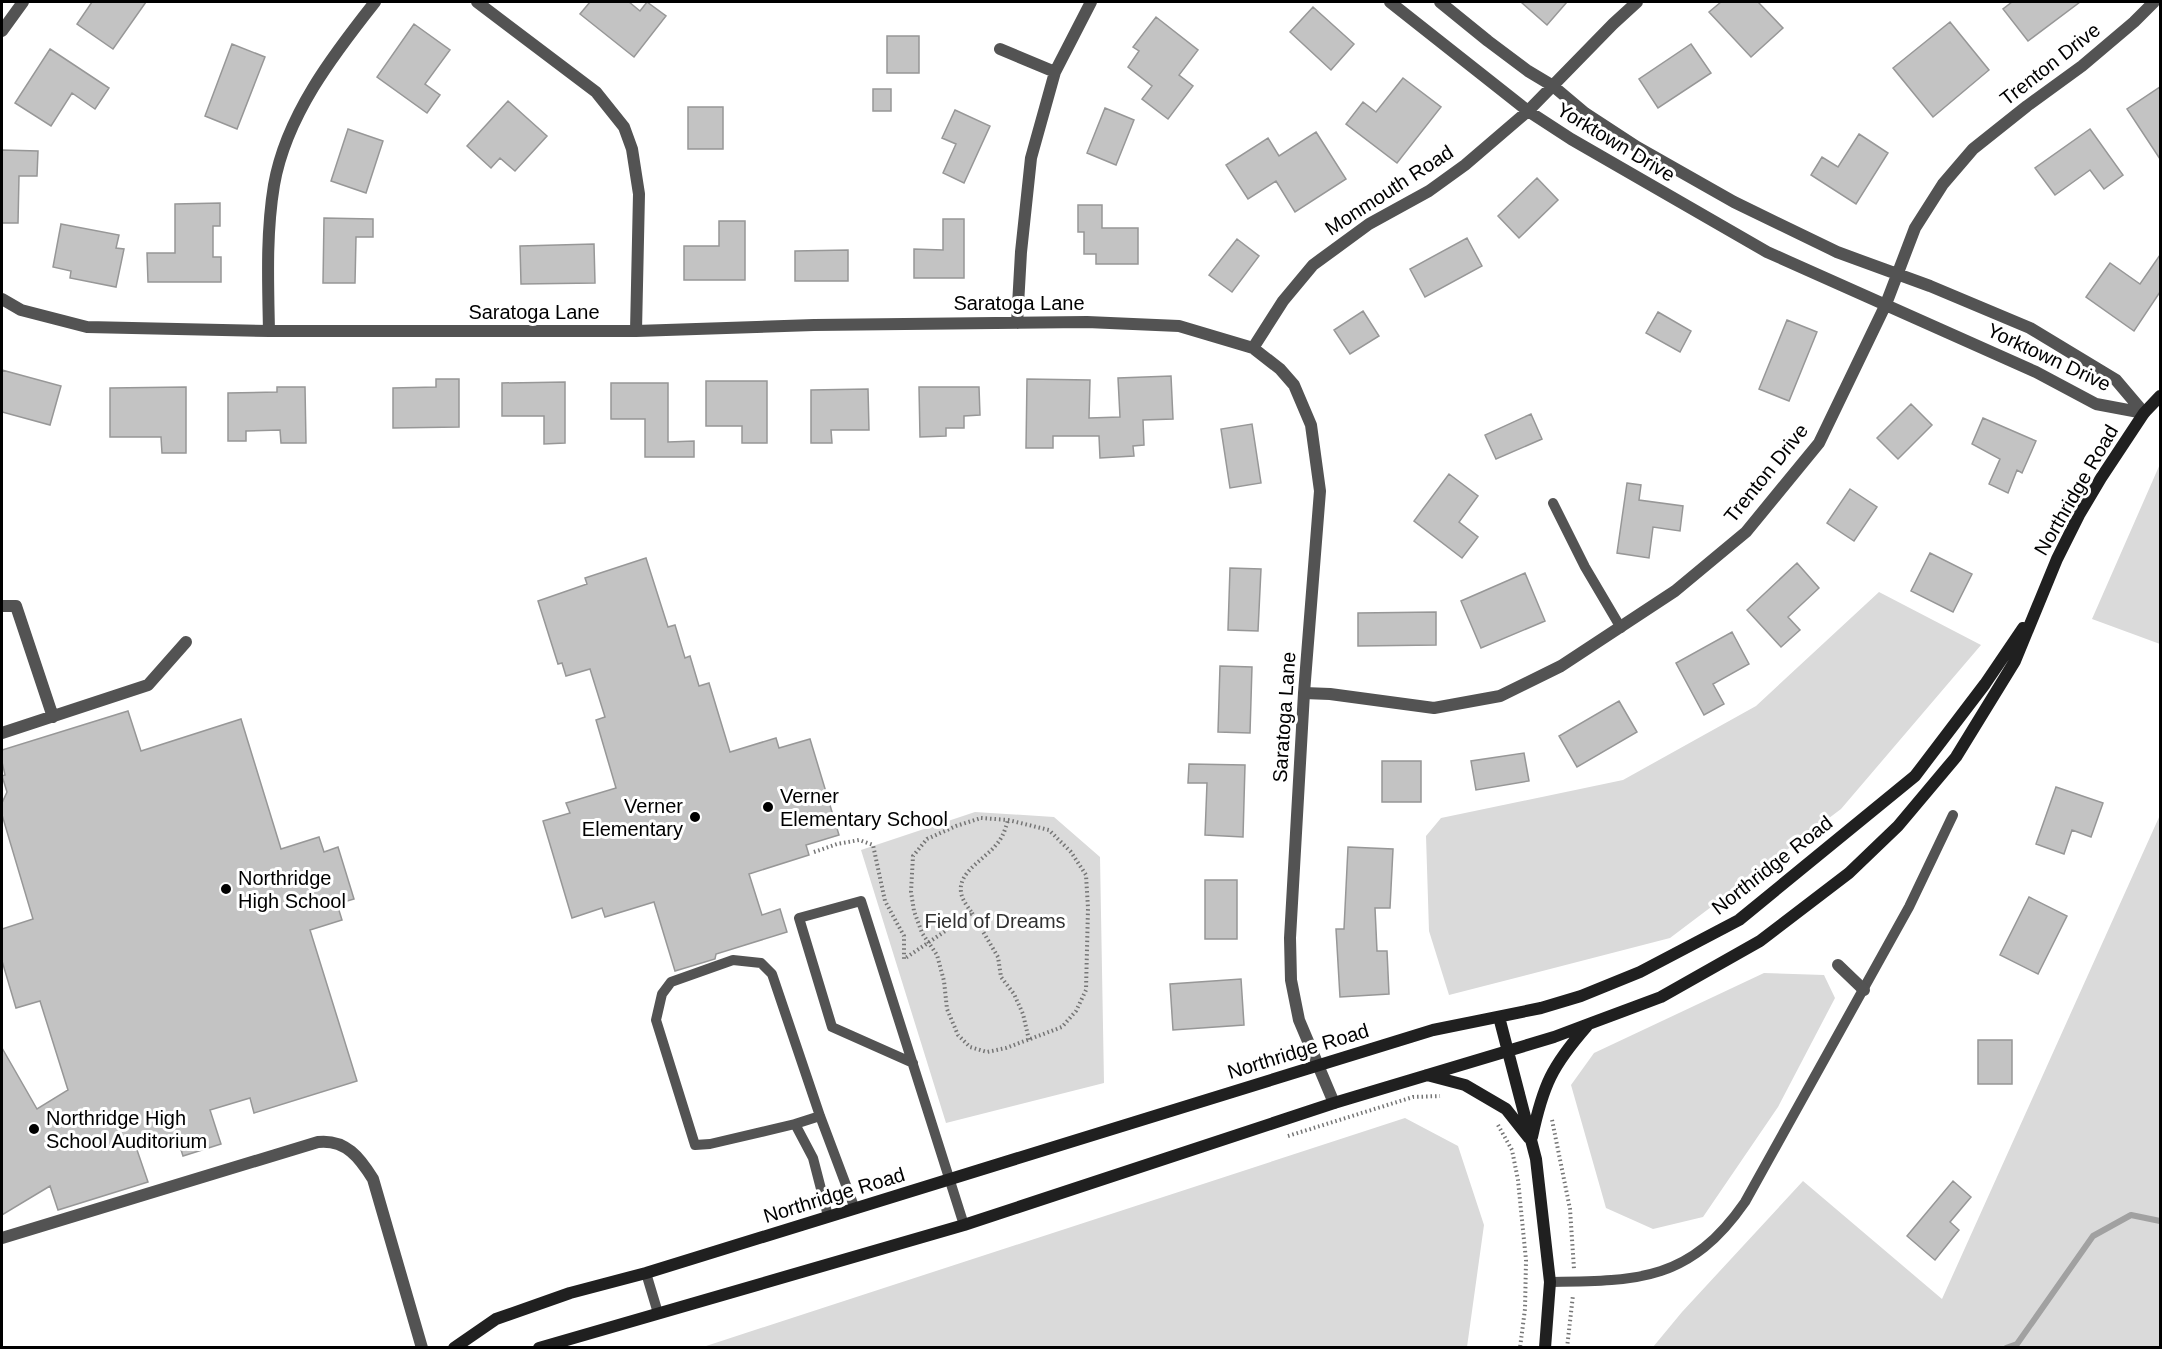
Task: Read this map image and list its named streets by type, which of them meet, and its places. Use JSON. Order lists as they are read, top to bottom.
{
  "streets": {
    "main road": ["Northridge Road"],
    "street": [
      "Trenton Drive",
      "Yorktown Drive",
      "Monmouth Road",
      "Saratoga Lane"
    ]
  },
  "crossings": [
    ["Trenton Drive", "Yorktown Drive"],
    ["Trenton Drive", "Saratoga Lane"],
    ["Yorktown Drive", "Monmouth Road"],
    ["Yorktown Drive", "Northridge Road"],
    ["Monmouth Road", "Saratoga Lane"],
    ["Saratoga Lane", "Northridge Road"]
  ],
  "parks": ["Field of Dreams"],
  "places": [
    "Verner Elementary School",
    "Verner Elementary",
    "Northridge High School",
    "Northridge High School Auditorium"
  ]
}
